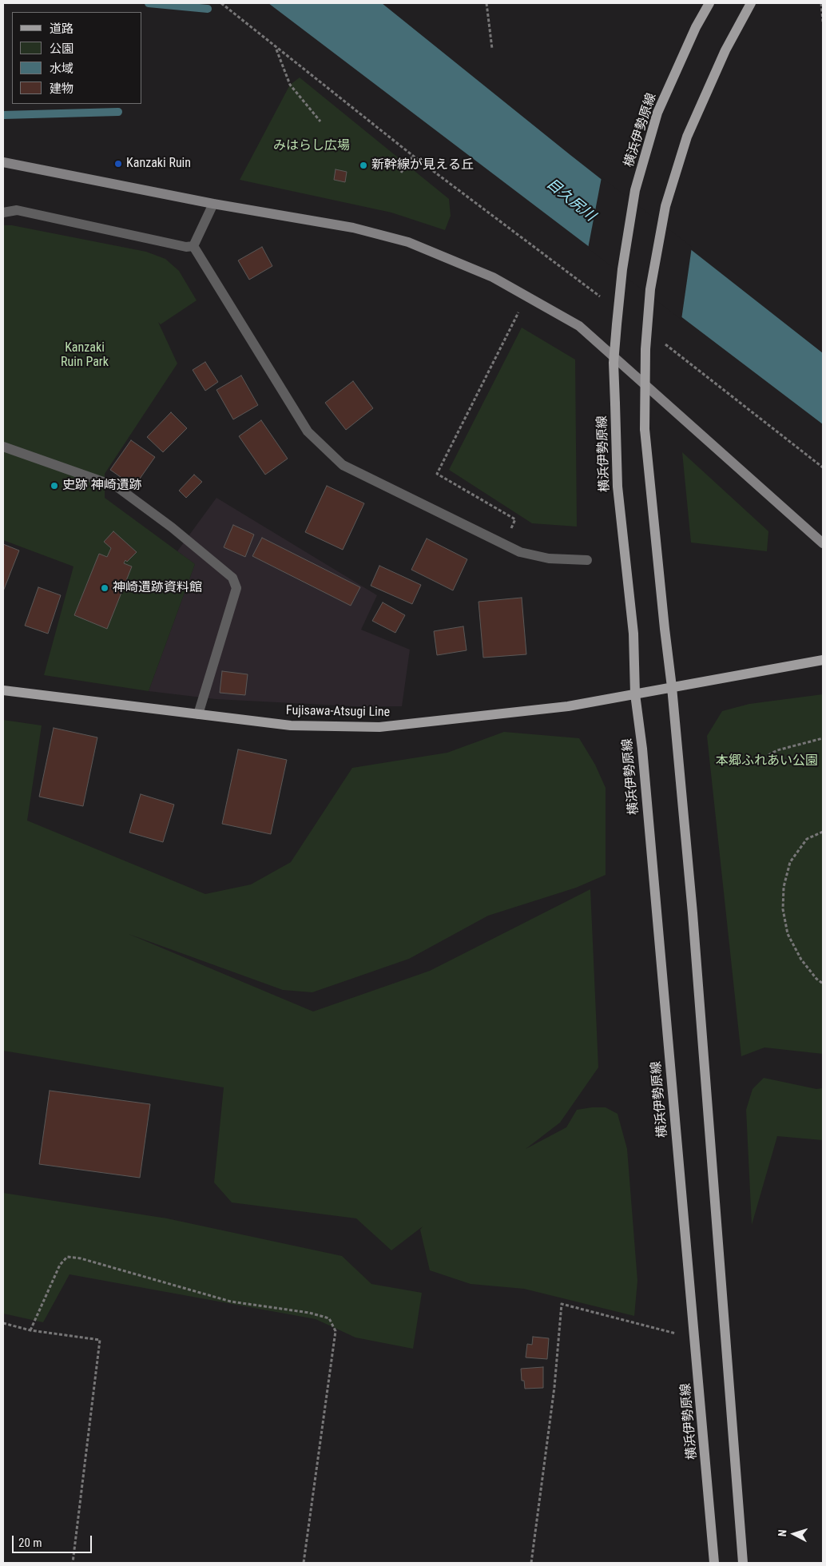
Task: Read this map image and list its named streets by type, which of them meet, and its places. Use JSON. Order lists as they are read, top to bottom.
{
  "streets": {
    "main road": ["横浜伊勢原線", "Fujisawa-Atsugi Line"]
  },
  "crossings": [
    ["横浜伊勢原線", "Fujisawa-Atsugi Line"]
  ],
  "water": ["目久尻川"],
  "parks": ["みはらし広場", "Kanzaki Ruin Park", "本郷ふれあい公園"],
  "places": [
    "Kanzaki Ruin",
    "新幹線が見える丘",
    "史跡 神崎遺跡",
    "神崎遺跡資料館"
  ],
  "legend": [
    "道路",
    "公園",
    "水域",
    "建物"
  ],
  "scale_bar": "20 m",
  "north": "left"
}
